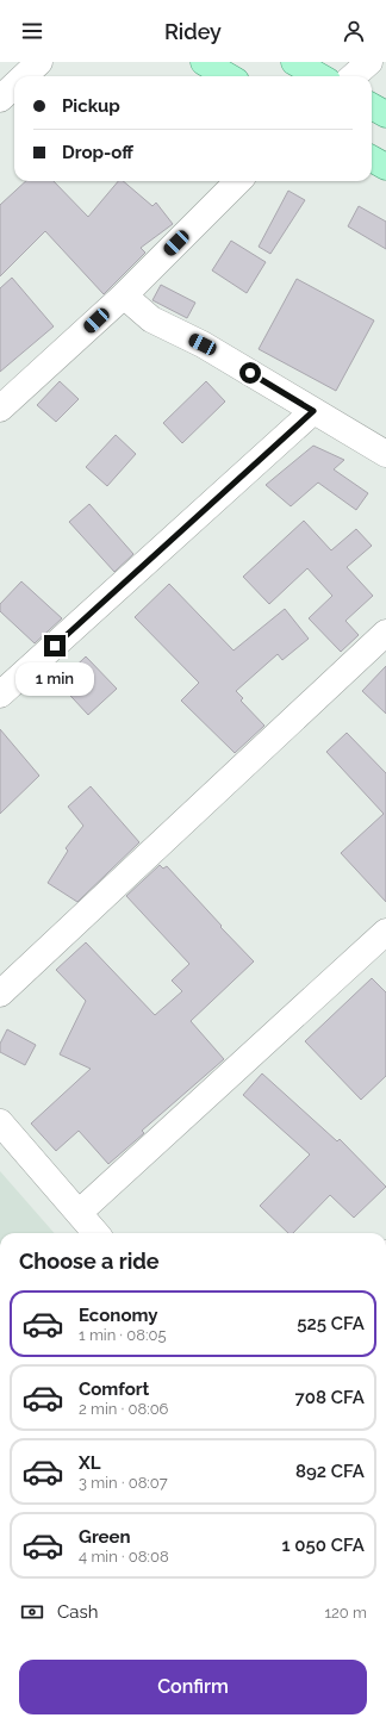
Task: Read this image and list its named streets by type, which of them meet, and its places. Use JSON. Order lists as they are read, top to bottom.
{
  "page": {
    "header": "Ridey",
    "banner": ["Pickup", "Drop-off"],
    "bubble": "1 min",
    "heading": "Choose a ride",
    "list": [
      {
        "name": "Economy",
        "note": "1 min · 08:05",
        "value": "525 CFA"
      },
      {
        "name": "Comfort",
        "note": "2 min · 08:06",
        "value": "708 CFA"
      },
      {
        "name": "XL",
        "note": "3 min · 08:07",
        "value": "892 CFA"
      },
      {
        "name": "Green",
        "note": "4 min · 08:08",
        "value": "1 050 CFA"
      }
    ],
    "pay": ["Cash", "120 m"],
    "buttons": "Confirm"
  }
}
